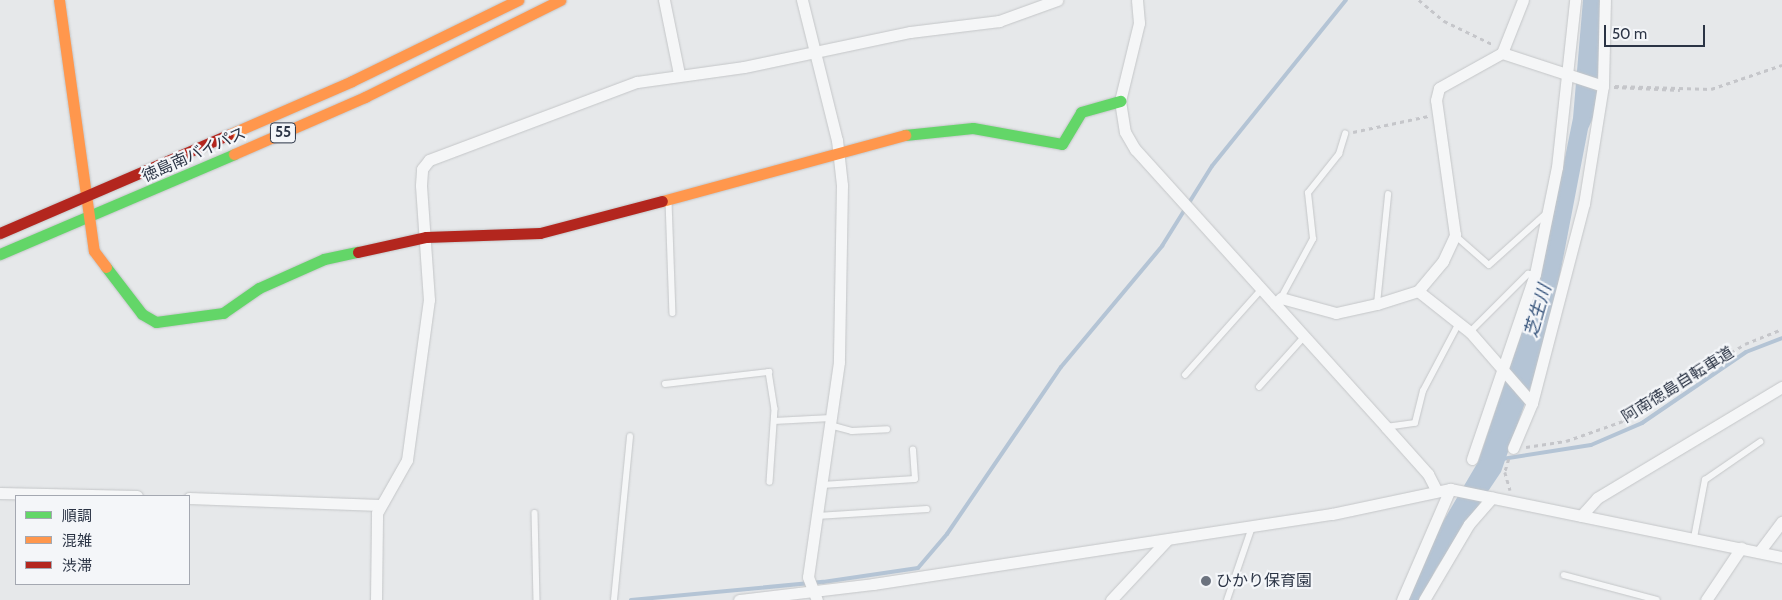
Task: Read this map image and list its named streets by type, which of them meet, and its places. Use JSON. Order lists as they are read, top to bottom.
{
  "streets": {
    "main road": ["55", "徳島南バイパス"],
    "path": ["阿南徳島自転車道"]
  },
  "water": ["芝生川"],
  "places": ["ひかり保育園"],
  "legend": ["順調", "混雑", "渋滞"],
  "scale_bar": "50 m"
}
